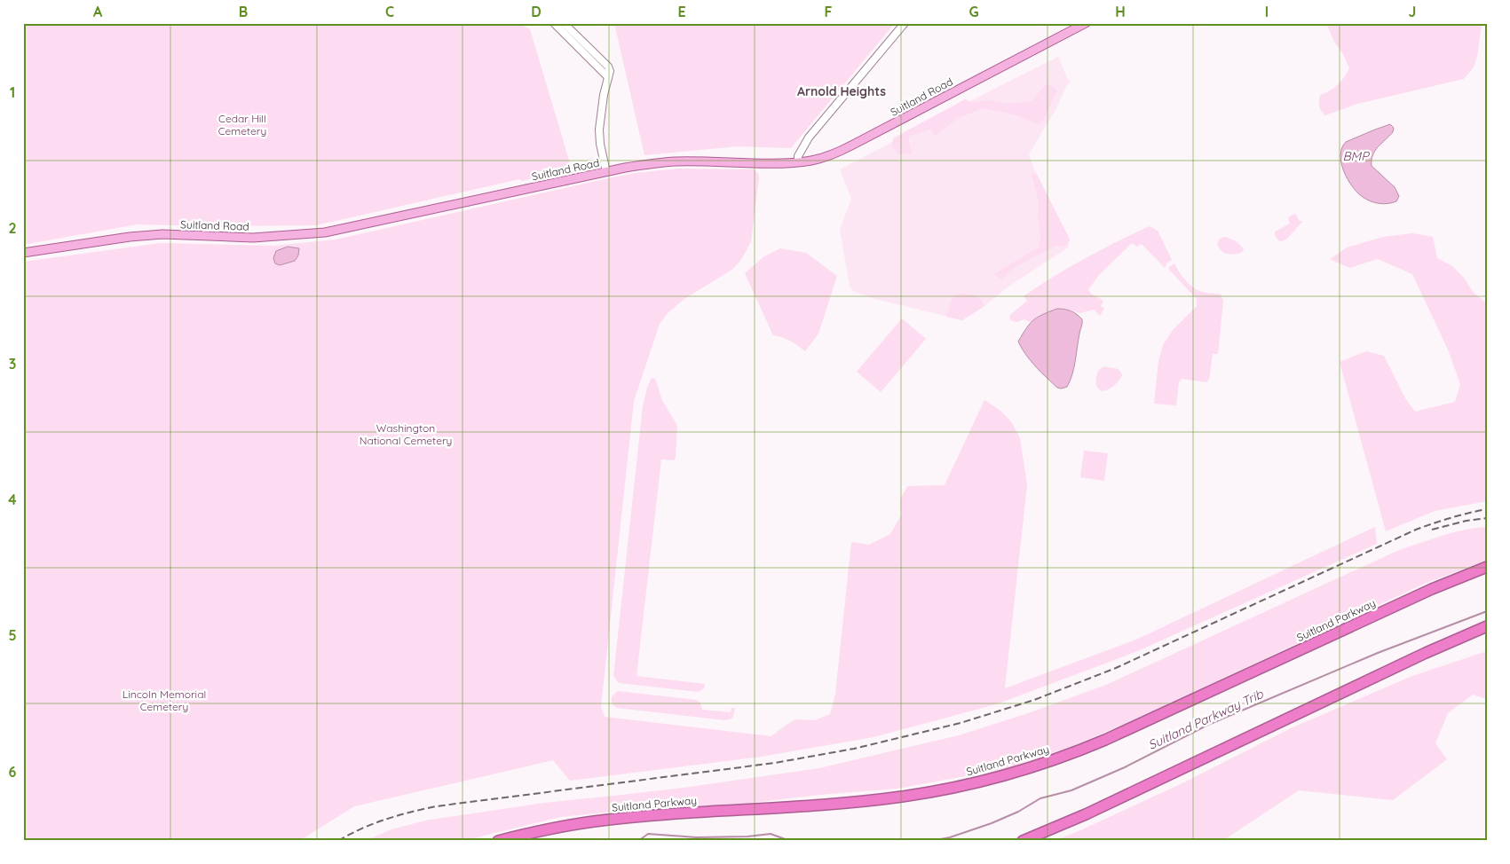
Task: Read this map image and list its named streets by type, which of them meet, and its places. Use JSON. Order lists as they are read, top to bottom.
{
  "streets": {
    "highway": ["Suitland Parkway"],
    "main road": ["Suitland Road"]
  },
  "districts": ["Arnold Heights"],
  "water": ["BMP", "Suitland Parkway Trib"],
  "parks": ["Cedar Hill Cemetery", "Washington National Cemetery", "Lincoln Memorial Cemetery"],
  "grid": {
    "columns": [
      "A",
      "B",
      "C",
      "D",
      "E",
      "F",
      "G",
      "H",
      "I",
      "J"
    ],
    "rows": [
      "1",
      "2",
      "3",
      "4",
      "5",
      "6"
    ]
  }
}
